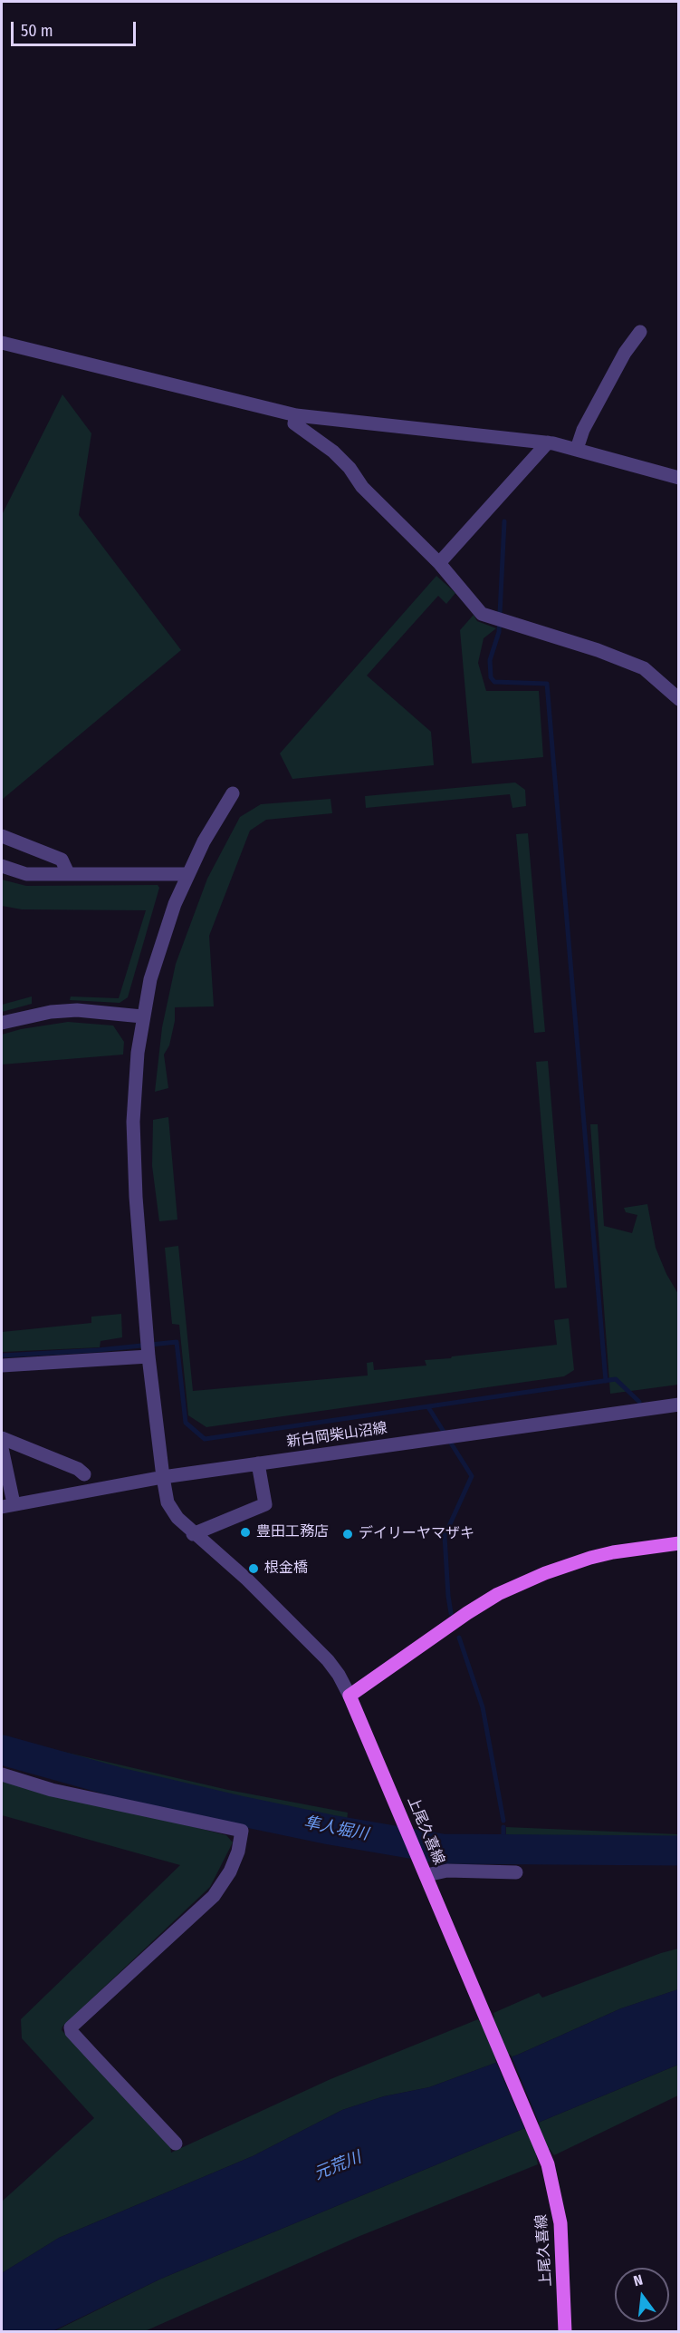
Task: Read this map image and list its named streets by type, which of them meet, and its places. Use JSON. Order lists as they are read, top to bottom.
{
  "streets": {
    "main road": ["上尾久喜線"],
    "street": ["新白岡柴山沼線"]
  },
  "water": ["隼人堀川", "元荒川"],
  "places": ["豊田工務店", "デイリーヤマザキ", "根金橋"],
  "scale_bar": "50 m",
  "north": "top"
}
